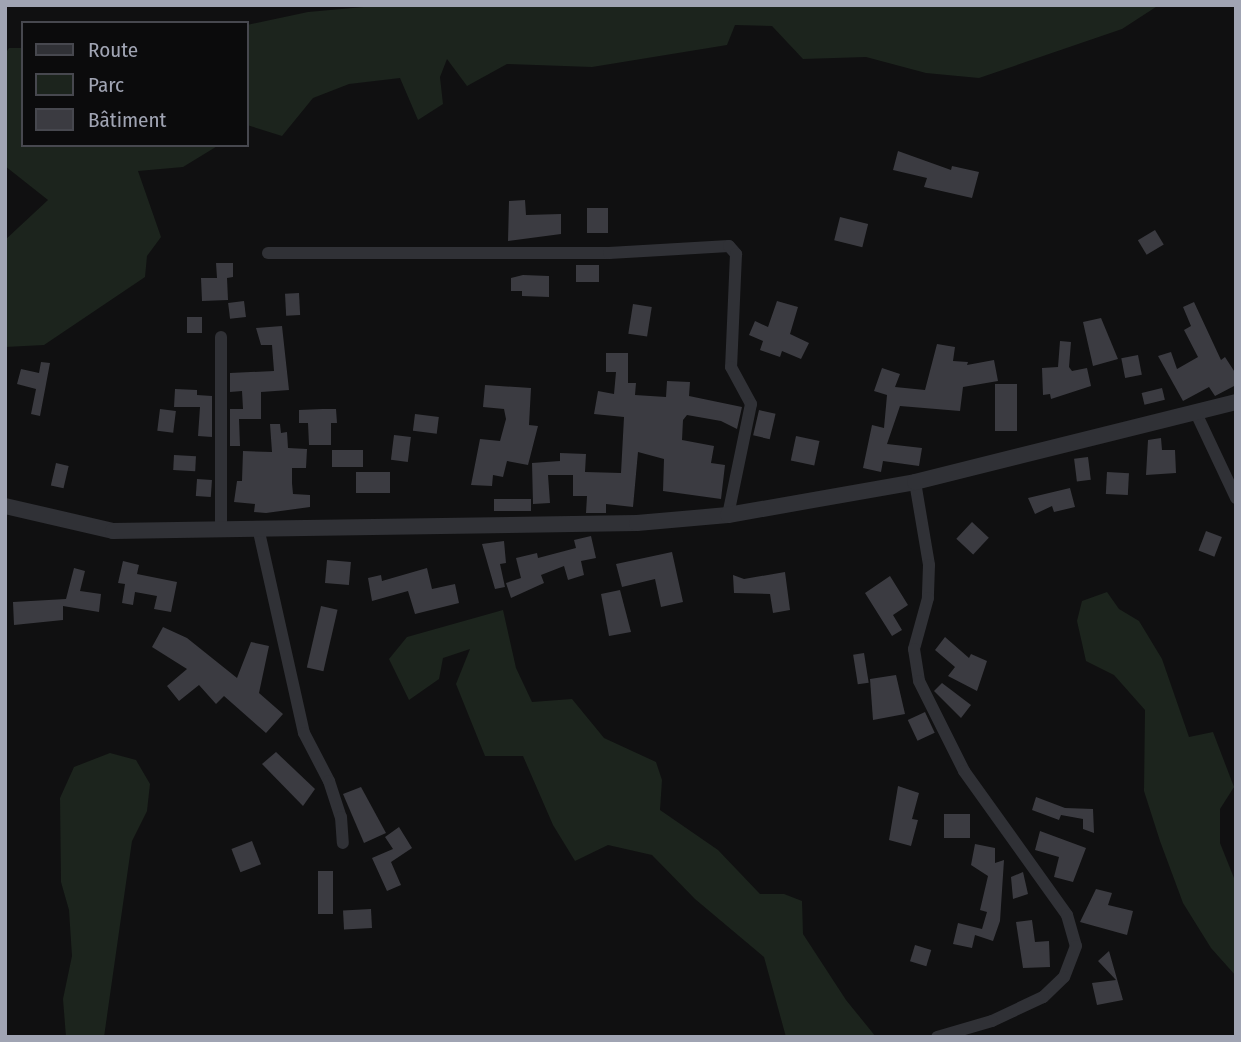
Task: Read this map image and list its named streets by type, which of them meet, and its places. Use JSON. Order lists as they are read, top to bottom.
{
  "legend": ["Route", "Parc", "Bâtiment"]
}
